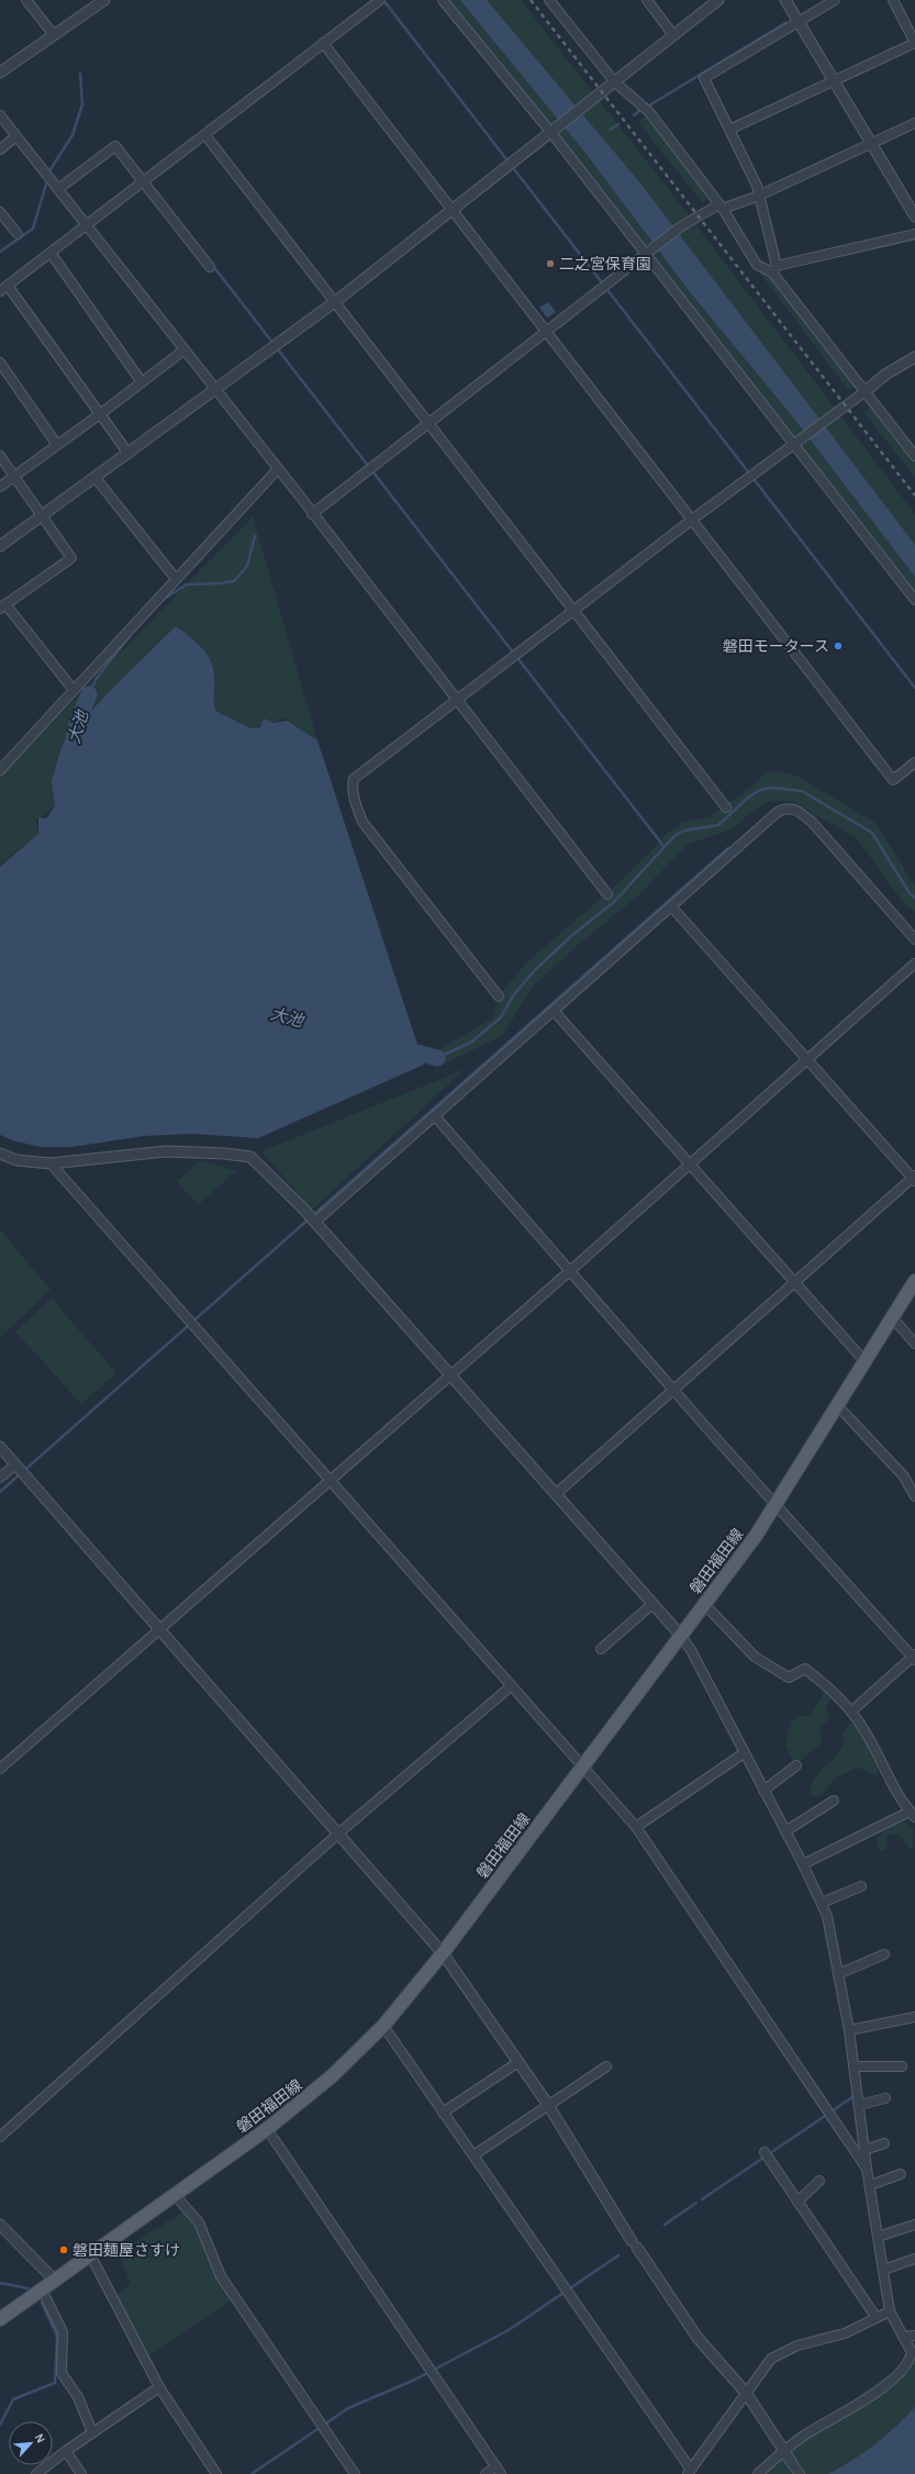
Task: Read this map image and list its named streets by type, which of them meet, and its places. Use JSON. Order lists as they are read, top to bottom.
{
  "streets": {
    "main road": ["磐田福田線"]
  },
  "water": ["大池"],
  "places": ["二之宮保育園", "磐田モータース", "磐田麺屋さすけ"],
  "north": "top right"
}
